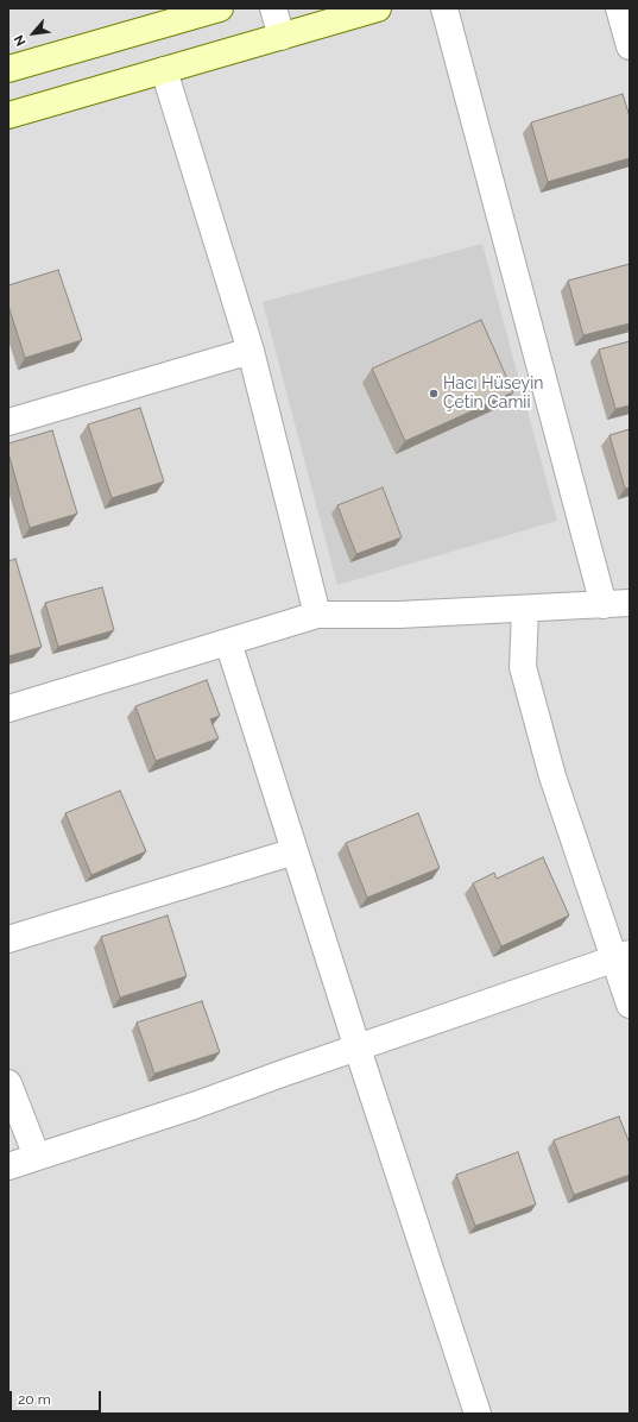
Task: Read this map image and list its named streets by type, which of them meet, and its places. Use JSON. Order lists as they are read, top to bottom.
{
  "places": ["Hacı Hüseyin Çetin Camii"],
  "scale_bar": "20 m",
  "north": "bottom left"
}
